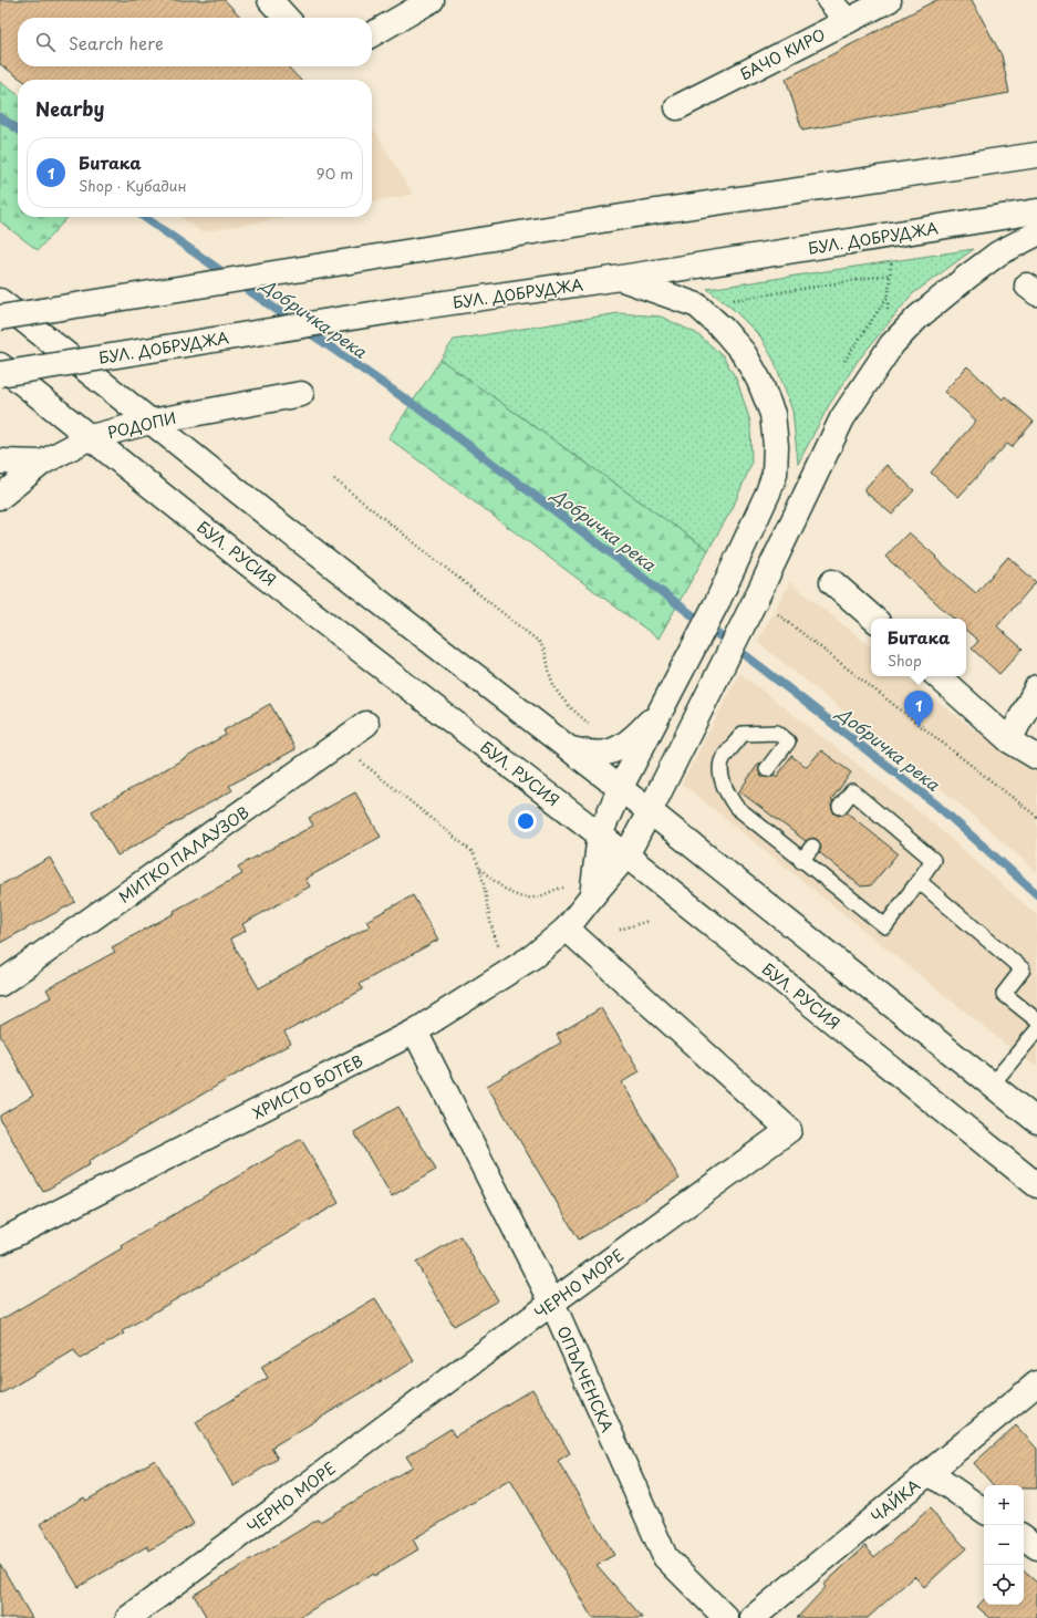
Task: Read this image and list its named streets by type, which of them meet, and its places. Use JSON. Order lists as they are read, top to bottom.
{
  "streets": {
    "main road": [
      "БАЧО КИРО",
      "БУЛ. ДОБРУДЖА",
      "РОДОПИ",
      "БУЛ. РУСИЯ",
      "МИТКО ПАЛАУЗОВ",
      "ХРИСТО БОТЕВ",
      "ЧЕРНО МОРЕ",
      "ОПЪЛЧЕНСКА",
      "ЧАЙКА"
    ]
  },
  "crossings": [
    ["РОДОПИ", "БУЛ. РУСИЯ"],
    ["БУЛ. РУСИЯ", "ХРИСТО БОТЕВ"],
    ["ХРИСТО БОТЕВ", "ЧЕРНО МОРЕ"],
    ["ХРИСТО БОТЕВ", "ОПЪЛЧЕНСКА"],
    ["ЧЕРНО МОРЕ", "ОПЪЛЧЕНСКА"]
  ],
  "water": ["Добричка река"],
  "page": {
    "search": "Search here",
    "heading": "Nearby",
    "list": [
      {
        "mark": "1",
        "name": "Битака",
        "note": "Shop · Кубадин",
        "value": "90 m"
      }
    ],
    "popup": ["Битака", "Shop"],
    "pins": "1",
    "map_buttons": ["+", "−"]
  }
}
